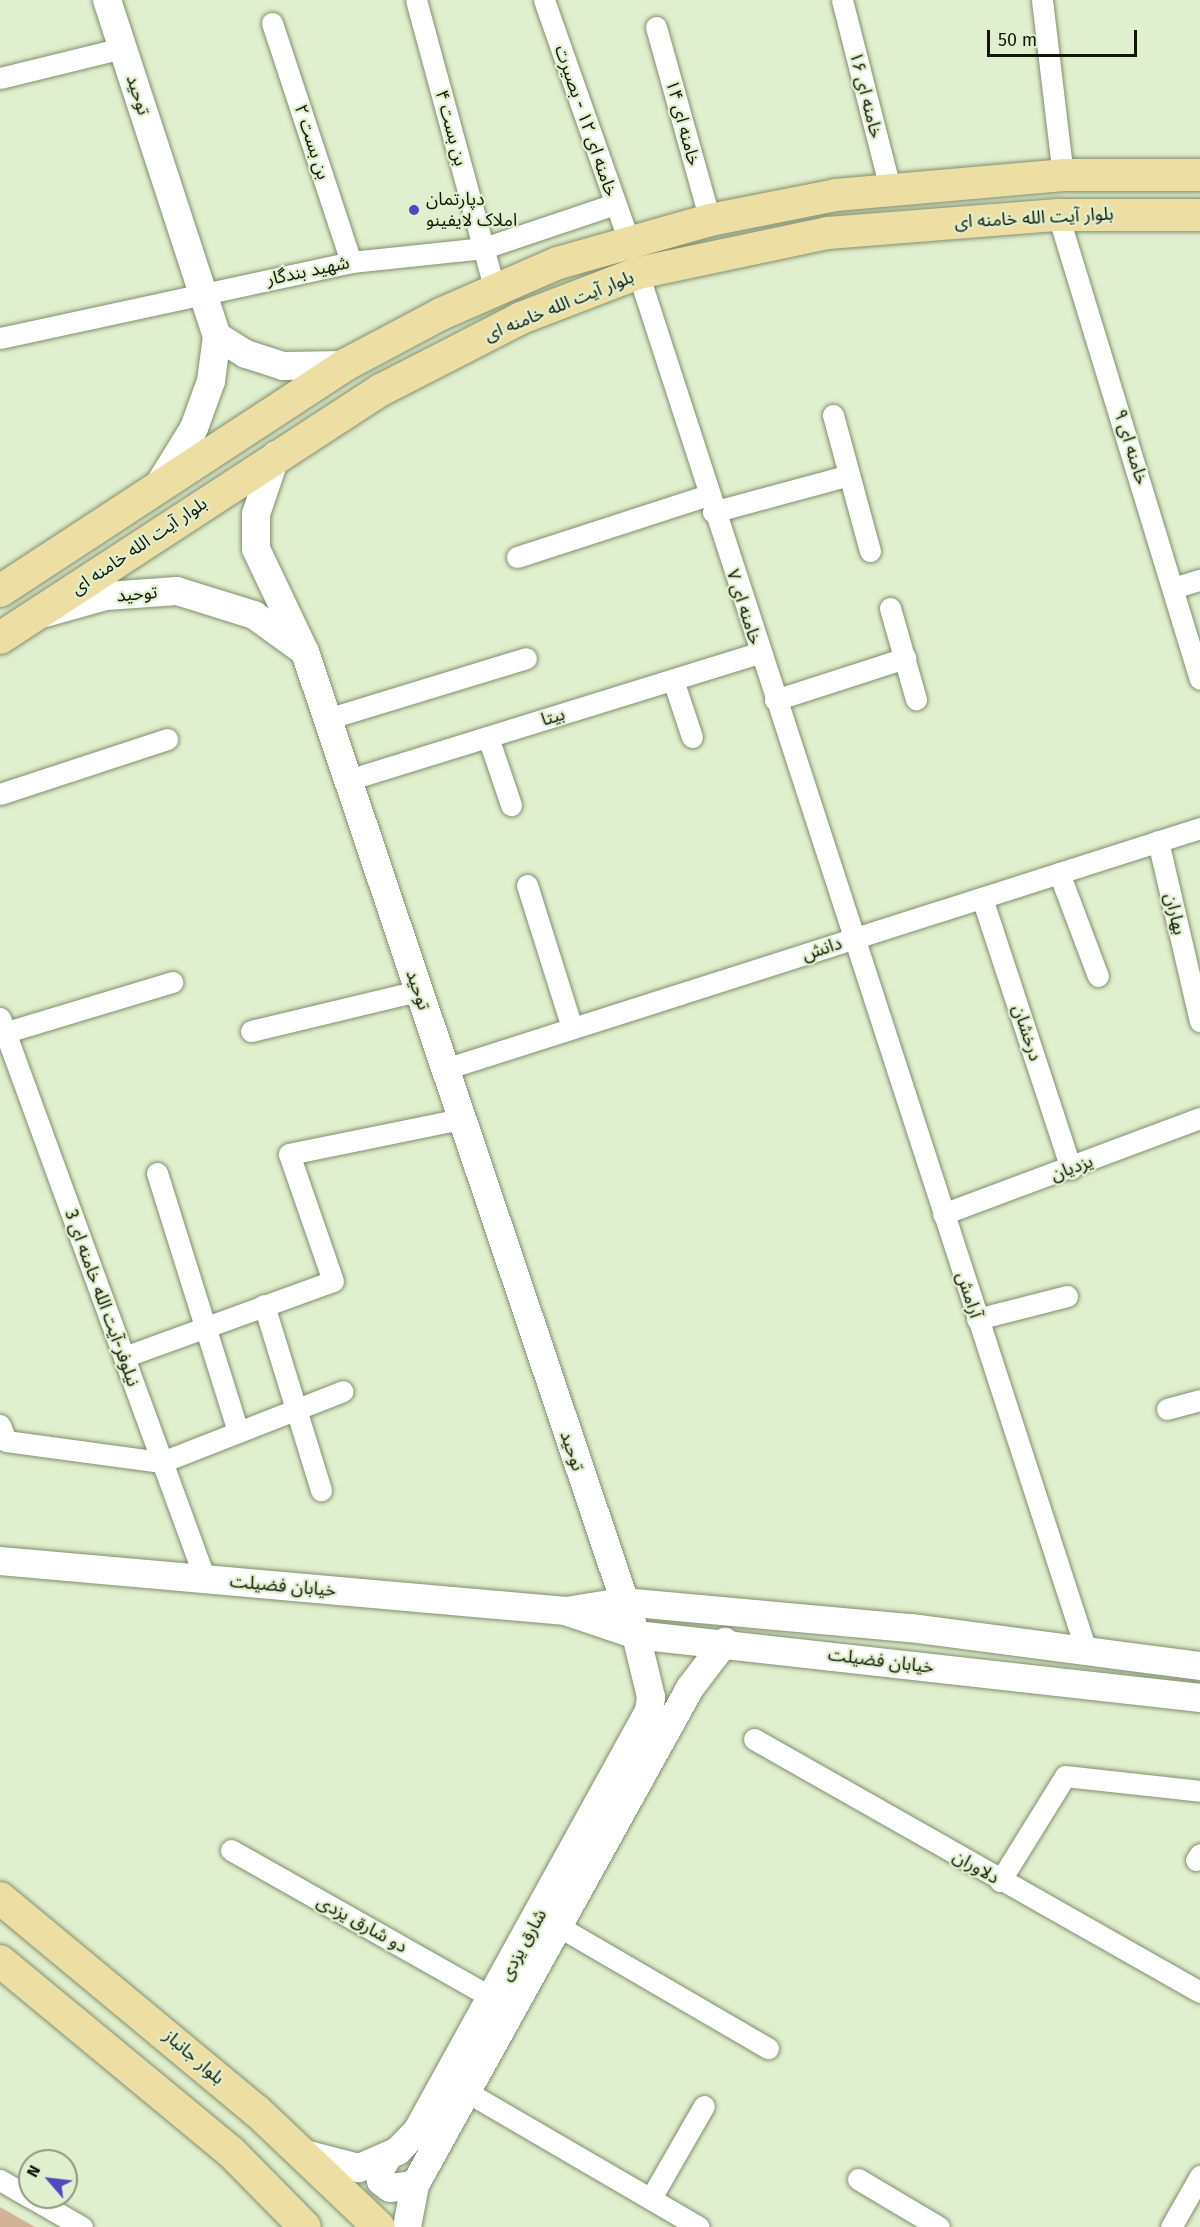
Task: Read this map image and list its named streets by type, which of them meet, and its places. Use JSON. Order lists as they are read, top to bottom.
{
  "streets": {
    "main road": [
      "توحید",
      "بلوار آیت الله خامنه ای",
      "خیابان فضیلت",
      "شارق یزدی",
      "بلوار جانباز"
    ],
    "street": [
      "خامنه ای ۱۶",
      "خامنه ای ۱۲ - بصیرت",
      "خامنه ای ۱۴",
      "بن بست ۴",
      "بن بست ۲",
      "شهید بندگار",
      "خامنه ای ۹",
      "خامنه ای ۷",
      "بیتا",
      "بهاران",
      "دانش",
      "درخشان",
      "یزدیان",
      "آرامش",
      "نیلوفر-آیت الله خامنه ای 3",
      "دلاوران",
      "دو شارق یزدی"
    ]
  },
  "crossings": [
    ["توحید", "بلوار آیت الله خامنه ای"],
    ["توحید", "شهید بندگار"],
    ["توحید", "بیتا"],
    ["توحید", "دانش"],
    ["توحید", "خیابان فضیلت"],
    ["توحید", "شارق یزدی"],
    ["خامنه ای ۱۶", "بلوار آیت الله خامنه ای"],
    ["خامنه ای ۱۲ - بصیرت", "بلوار آیت الله خامنه ای"],
    ["خامنه ای ۱۲ - بصیرت", "شهید بندگار"],
    ["خامنه ای ۱۴", "بلوار آیت الله خامنه ای"],
    ["بن بست ۴", "بلوار آیت الله خامنه ای"],
    ["بن بست ۴", "شهید بندگار"],
    ["بن بست ۲", "شهید بندگار"],
    ["بلوار آیت الله خامنه ای", "خامنه ای ۹"],
    ["بلوار آیت الله خامنه ای", "خامنه ای ۷"],
    ["خامنه ای ۷", "بیتا"],
    ["خامنه ای ۷", "دانش"],
    ["خامنه ای ۷", "آرامش"],
    ["بهاران", "دانش"],
    ["دانش", "درخشان"],
    ["دانش", "آرامش"],
    ["درخشان", "یزدیان"],
    ["یزدیان", "آرامش"],
    ["آرامش", "خیابان فضیلت"],
    ["نیلوفر-آیت الله خامنه ای 3", "خیابان فضیلت"],
    ["خیابان فضیلت", "شارق یزدی"],
    ["دو شارق یزدی", "شارق یزدی"],
    ["شارق یزدی", "بلوار جانباز"]
  ],
  "places": ["دپارتمان املاک لایفینو"],
  "scale_bar": "50 m",
  "north": "top left"
}
